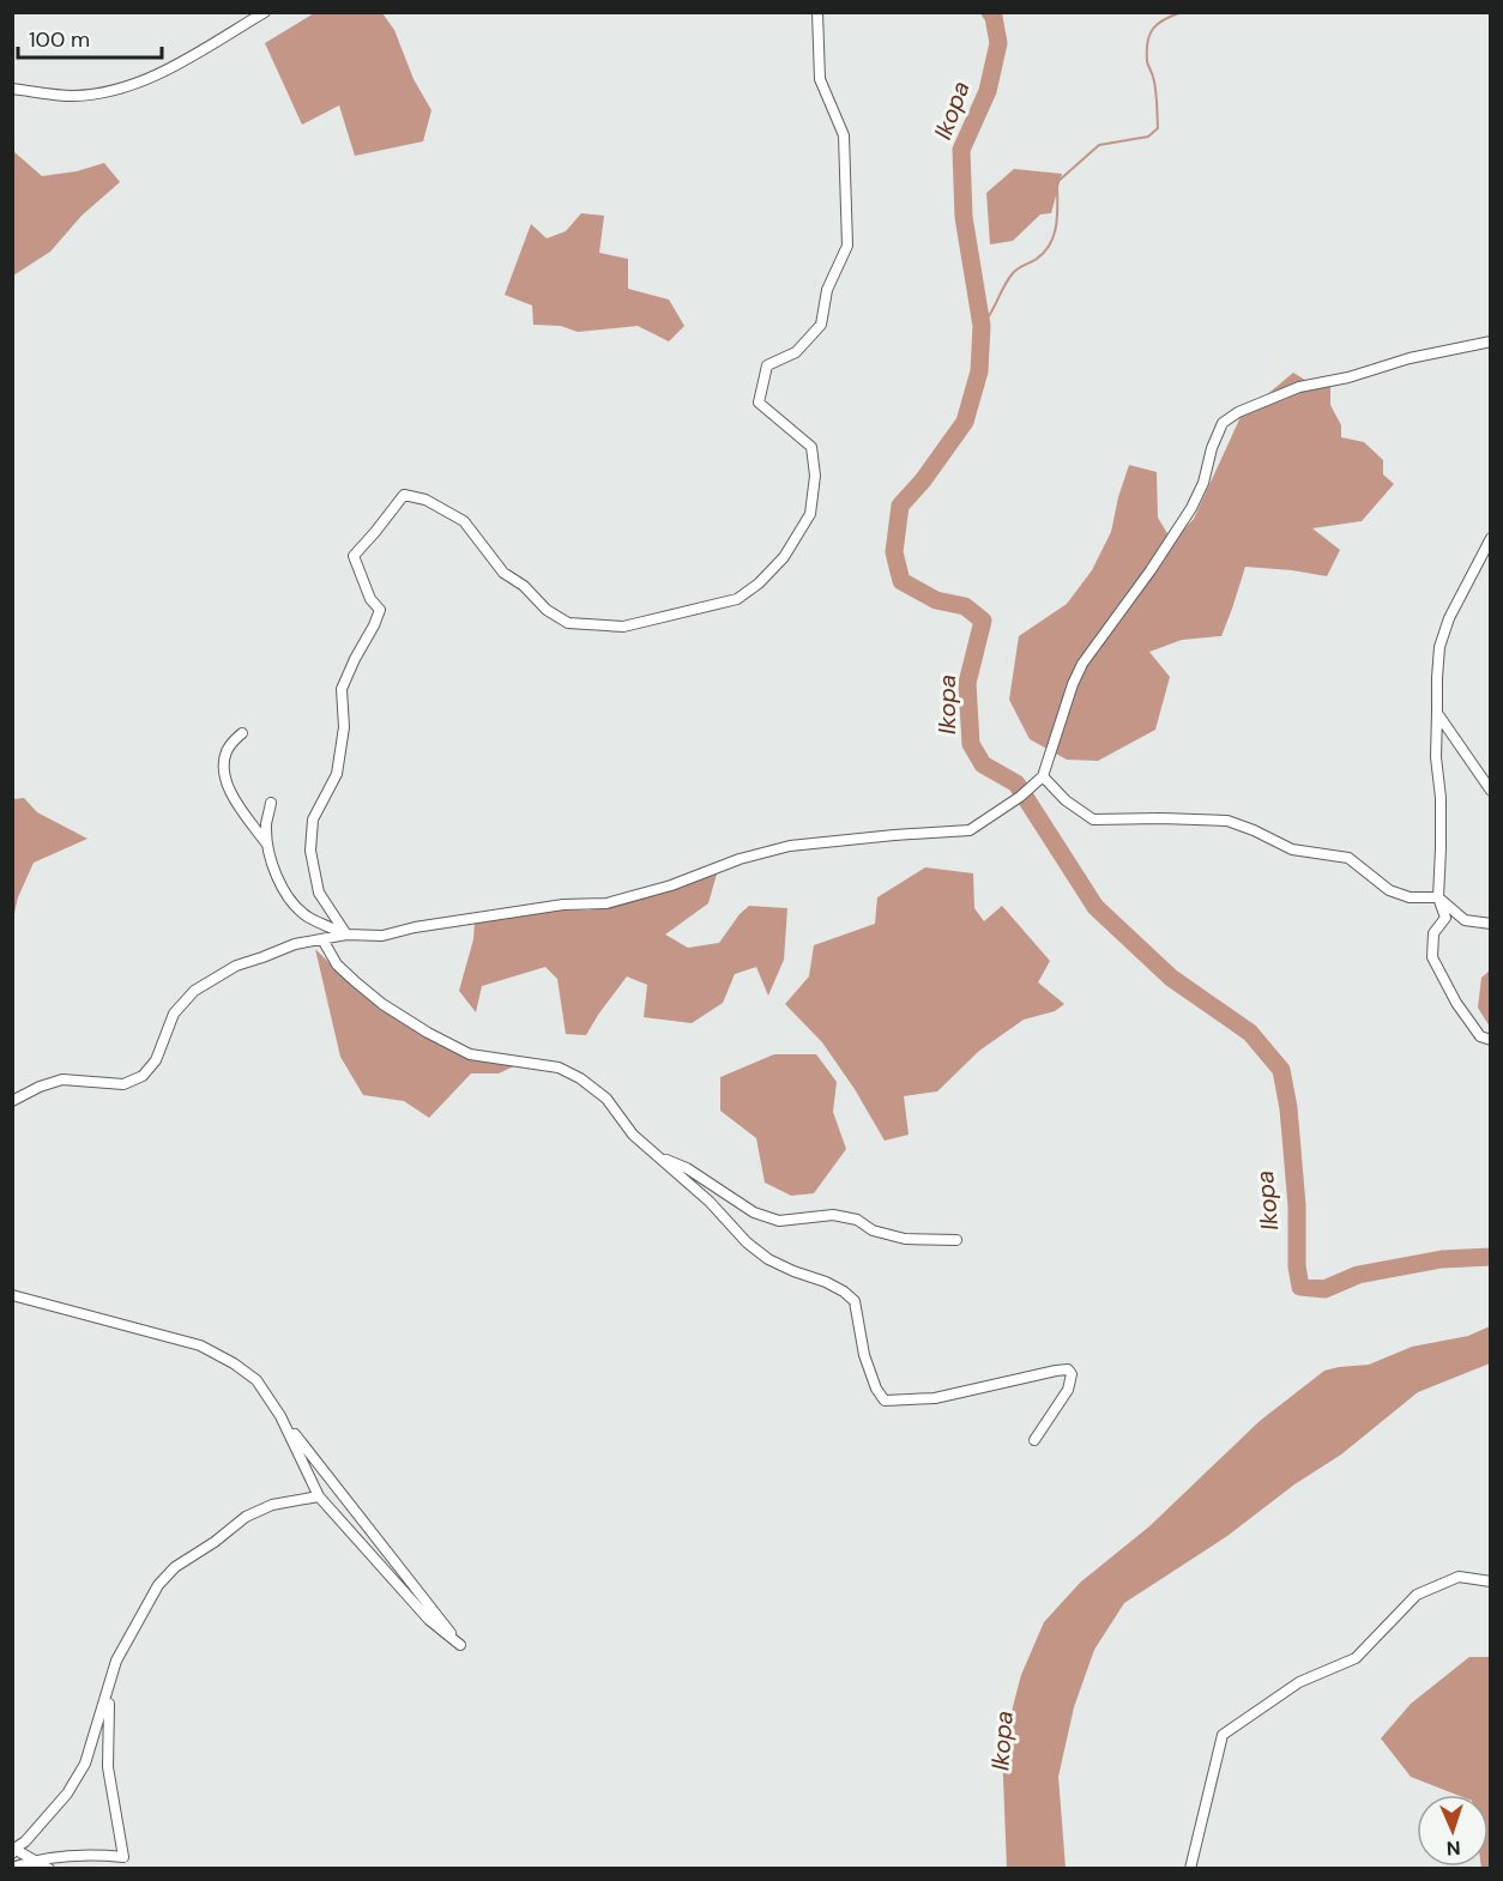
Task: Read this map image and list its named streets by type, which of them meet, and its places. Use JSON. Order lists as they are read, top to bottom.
{
  "water": ["Ikopa"],
  "scale_bar": "100 m",
  "north": "bottom"
}
